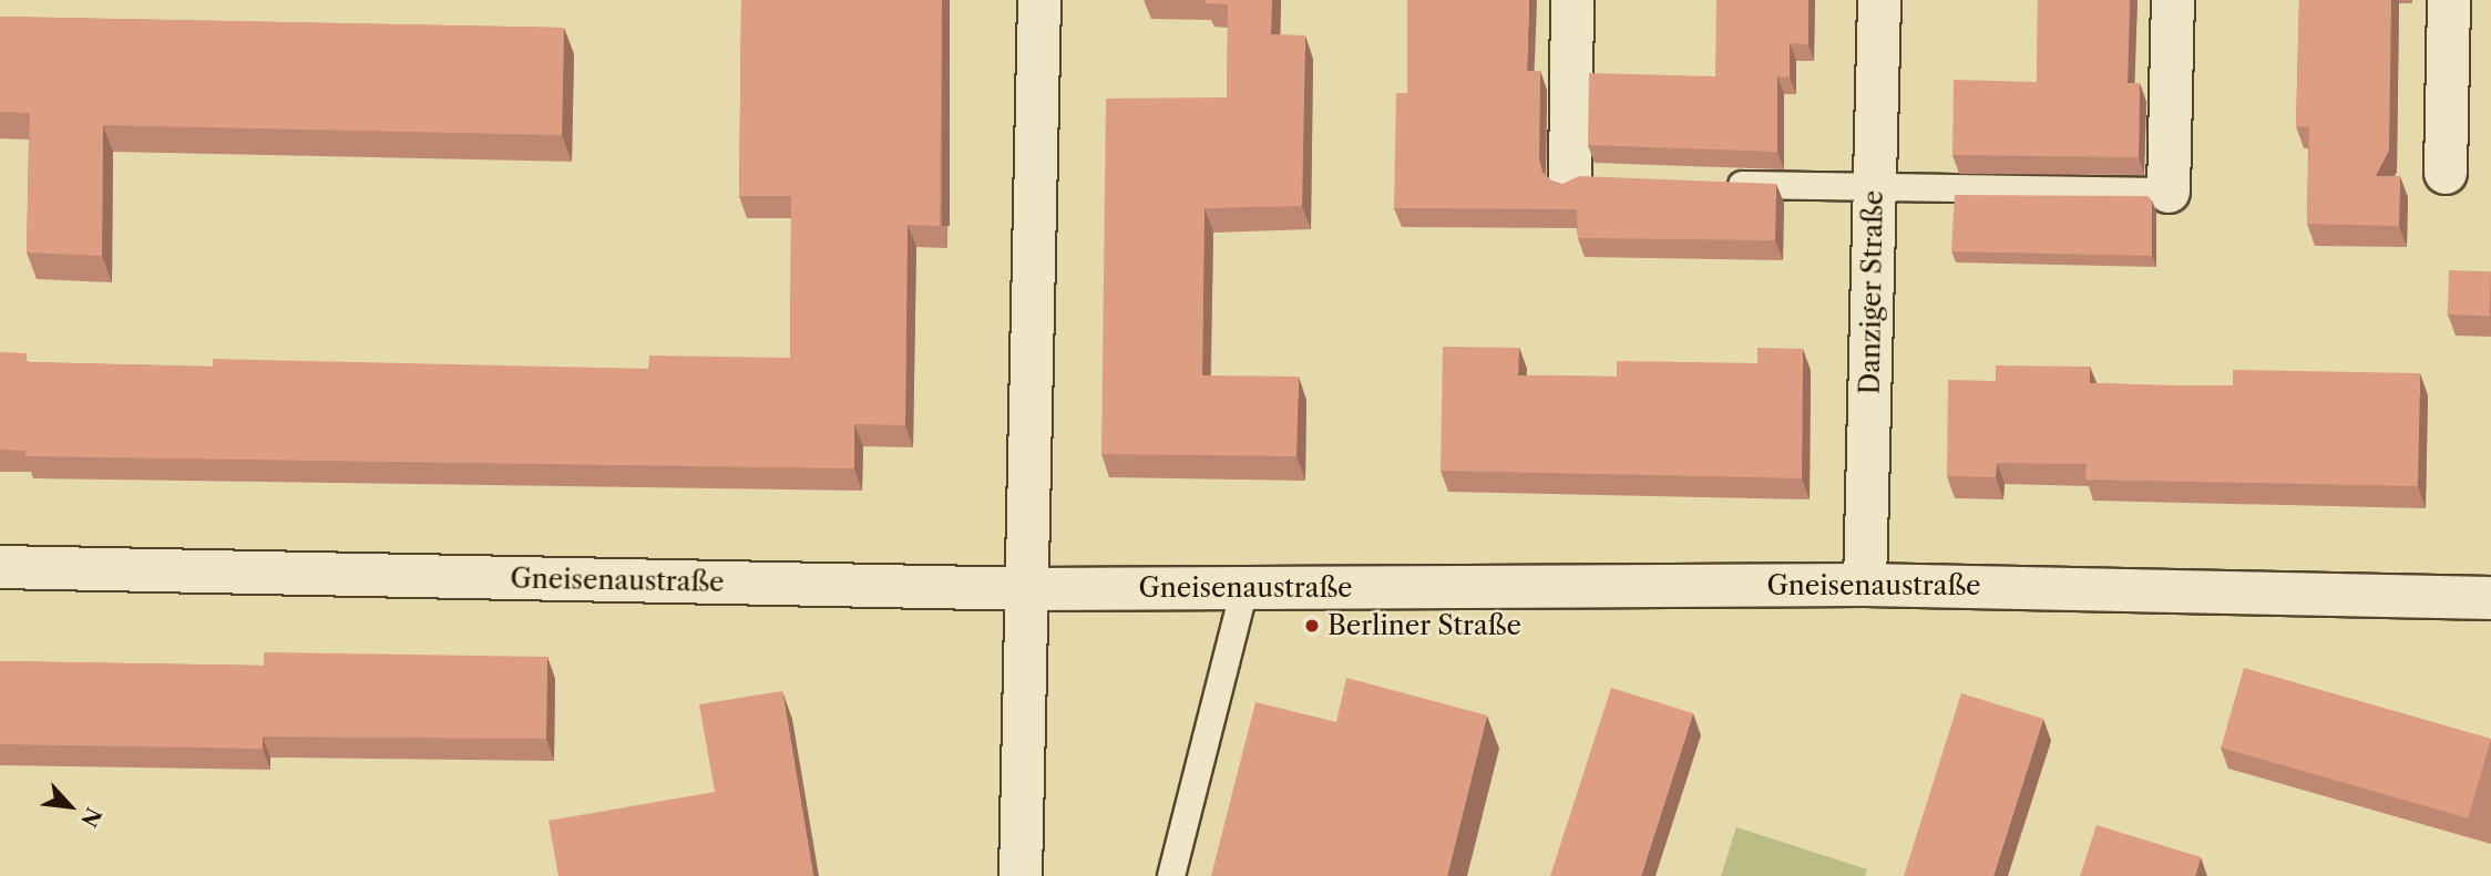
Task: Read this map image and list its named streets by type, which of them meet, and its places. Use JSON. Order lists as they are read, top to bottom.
{
  "streets": {
    "street": ["Danziger Straße", "Gneisenaustraße"]
  },
  "crossings": [
    ["Danziger Straße", "Gneisenaustraße"]
  ],
  "places": ["Berliner Straße"],
  "north": "bottom right"
}
